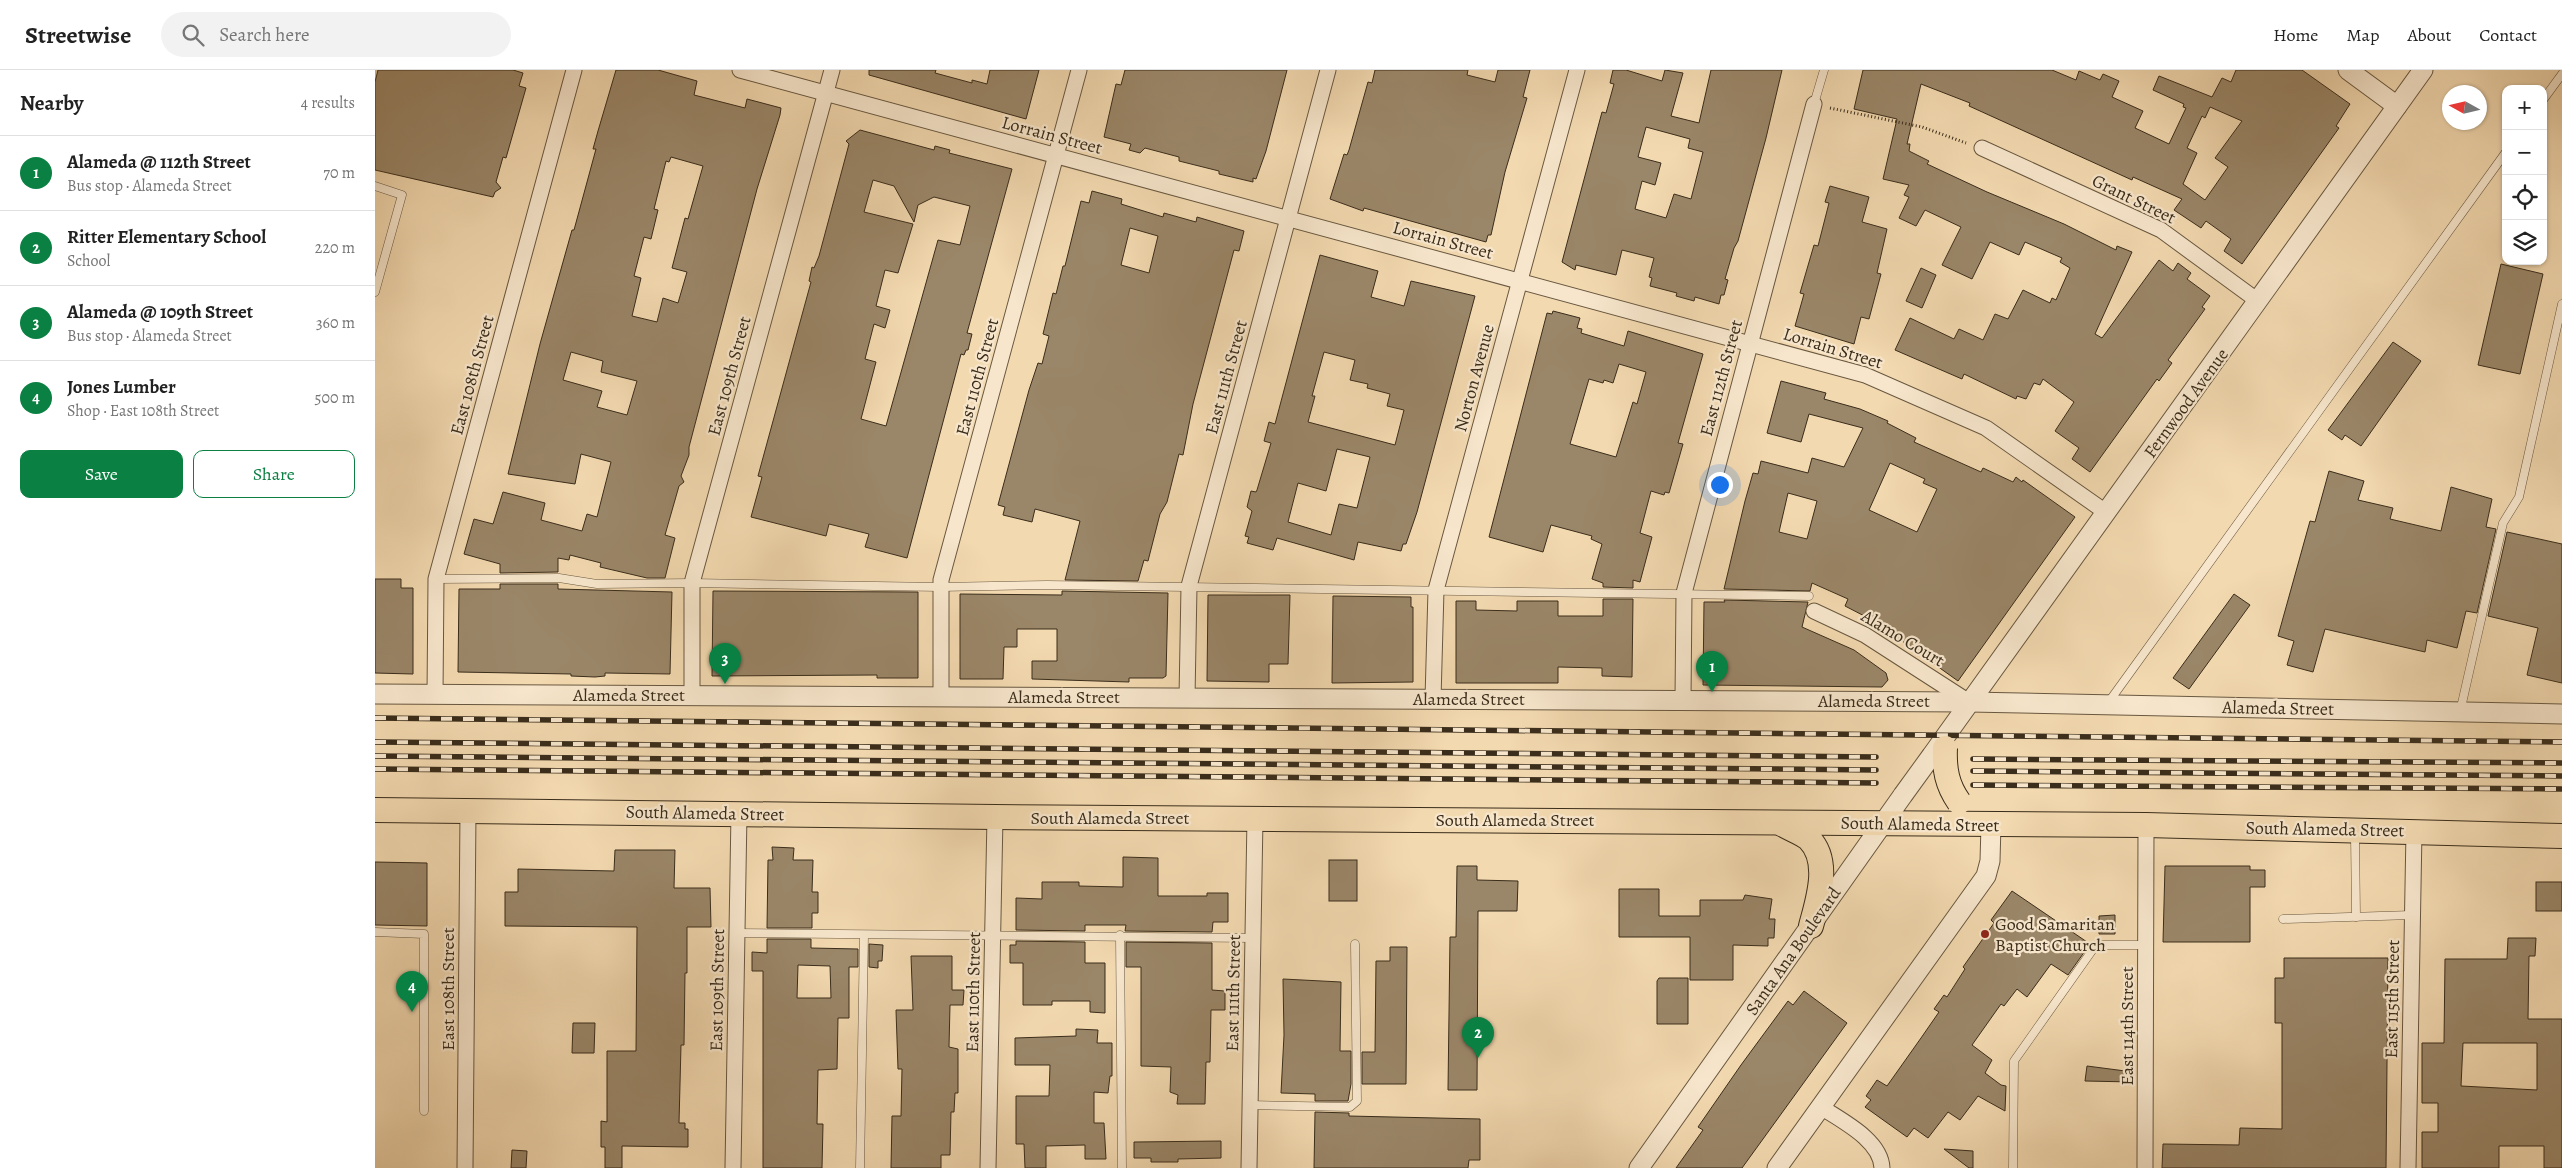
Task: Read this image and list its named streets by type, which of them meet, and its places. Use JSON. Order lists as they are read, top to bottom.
{
  "streets": {
    "main road": ["South Alameda Street"],
    "street": [
      "Lorrain Street",
      "Grant Street",
      "East 108th Street",
      "East 109th Street",
      "East 110th Street",
      "East 111th Street",
      "Norton Avenue",
      "East 112th Street",
      "Fernwood Avenue",
      "Alamo Court",
      "Alameda Street",
      "Santa Ana Boulevard",
      "East 115th Street",
      "East 114th Street"
    ]
  },
  "crossings": [
    ["Lorrain Street", "East 109th Street"],
    ["Lorrain Street", "East 110th Street"],
    ["Lorrain Street", "East 111th Street"],
    ["Lorrain Street", "Norton Avenue"],
    ["Lorrain Street", "East 112th Street"],
    ["Lorrain Street", "Fernwood Avenue"],
    ["Grant Street", "Fernwood Avenue"],
    ["East 108th Street", "Alameda Street"],
    ["East 108th Street", "South Alameda Street"],
    ["East 109th Street", "Alameda Street"],
    ["East 109th Street", "South Alameda Street"],
    ["East 110th Street", "Alameda Street"],
    ["East 110th Street", "South Alameda Street"],
    ["East 111th Street", "Alameda Street"],
    ["East 111th Street", "South Alameda Street"],
    ["Norton Avenue", "Alameda Street"],
    ["East 112th Street", "Alameda Street"],
    ["Fernwood Avenue", "Alamo Court"],
    ["Fernwood Avenue", "Alameda Street"],
    ["Fernwood Avenue", "Santa Ana Boulevard"],
    ["Alamo Court", "Alameda Street"],
    ["South Alameda Street", "Santa Ana Boulevard"],
    ["South Alameda Street", "East 115th Street"],
    ["South Alameda Street", "East 114th Street"]
  ],
  "places": ["Good Samaritan Baptist Church"],
  "north": "left",
  "page": {
    "header": "Streetwise",
    "search": "Search here",
    "nav": [
      "Home",
      "Map",
      "About",
      "Contact"
    ],
    "heading": ["Nearby", "4 results"],
    "map_buttons": ["+", "−"],
    "list": [
      {
        "mark": "1",
        "name": "Alameda @ 112th Street",
        "note": "Bus stop · Alameda Street",
        "value": "70 m"
      },
      {
        "mark": "2",
        "name": "Ritter Elementary School",
        "note": "School",
        "value": "220 m"
      },
      {
        "mark": "3",
        "name": "Alameda @ 109th Street",
        "note": "Bus stop · Alameda Street",
        "value": "360 m"
      },
      {
        "mark": "4",
        "name": "Jones Lumber",
        "note": "Shop · East 108th Street",
        "value": "500 m"
      }
    ],
    "buttons": ["Save", "Share"],
    "pins": [
      "3",
      "1",
      "4",
      "2"
    ]
  }
}
